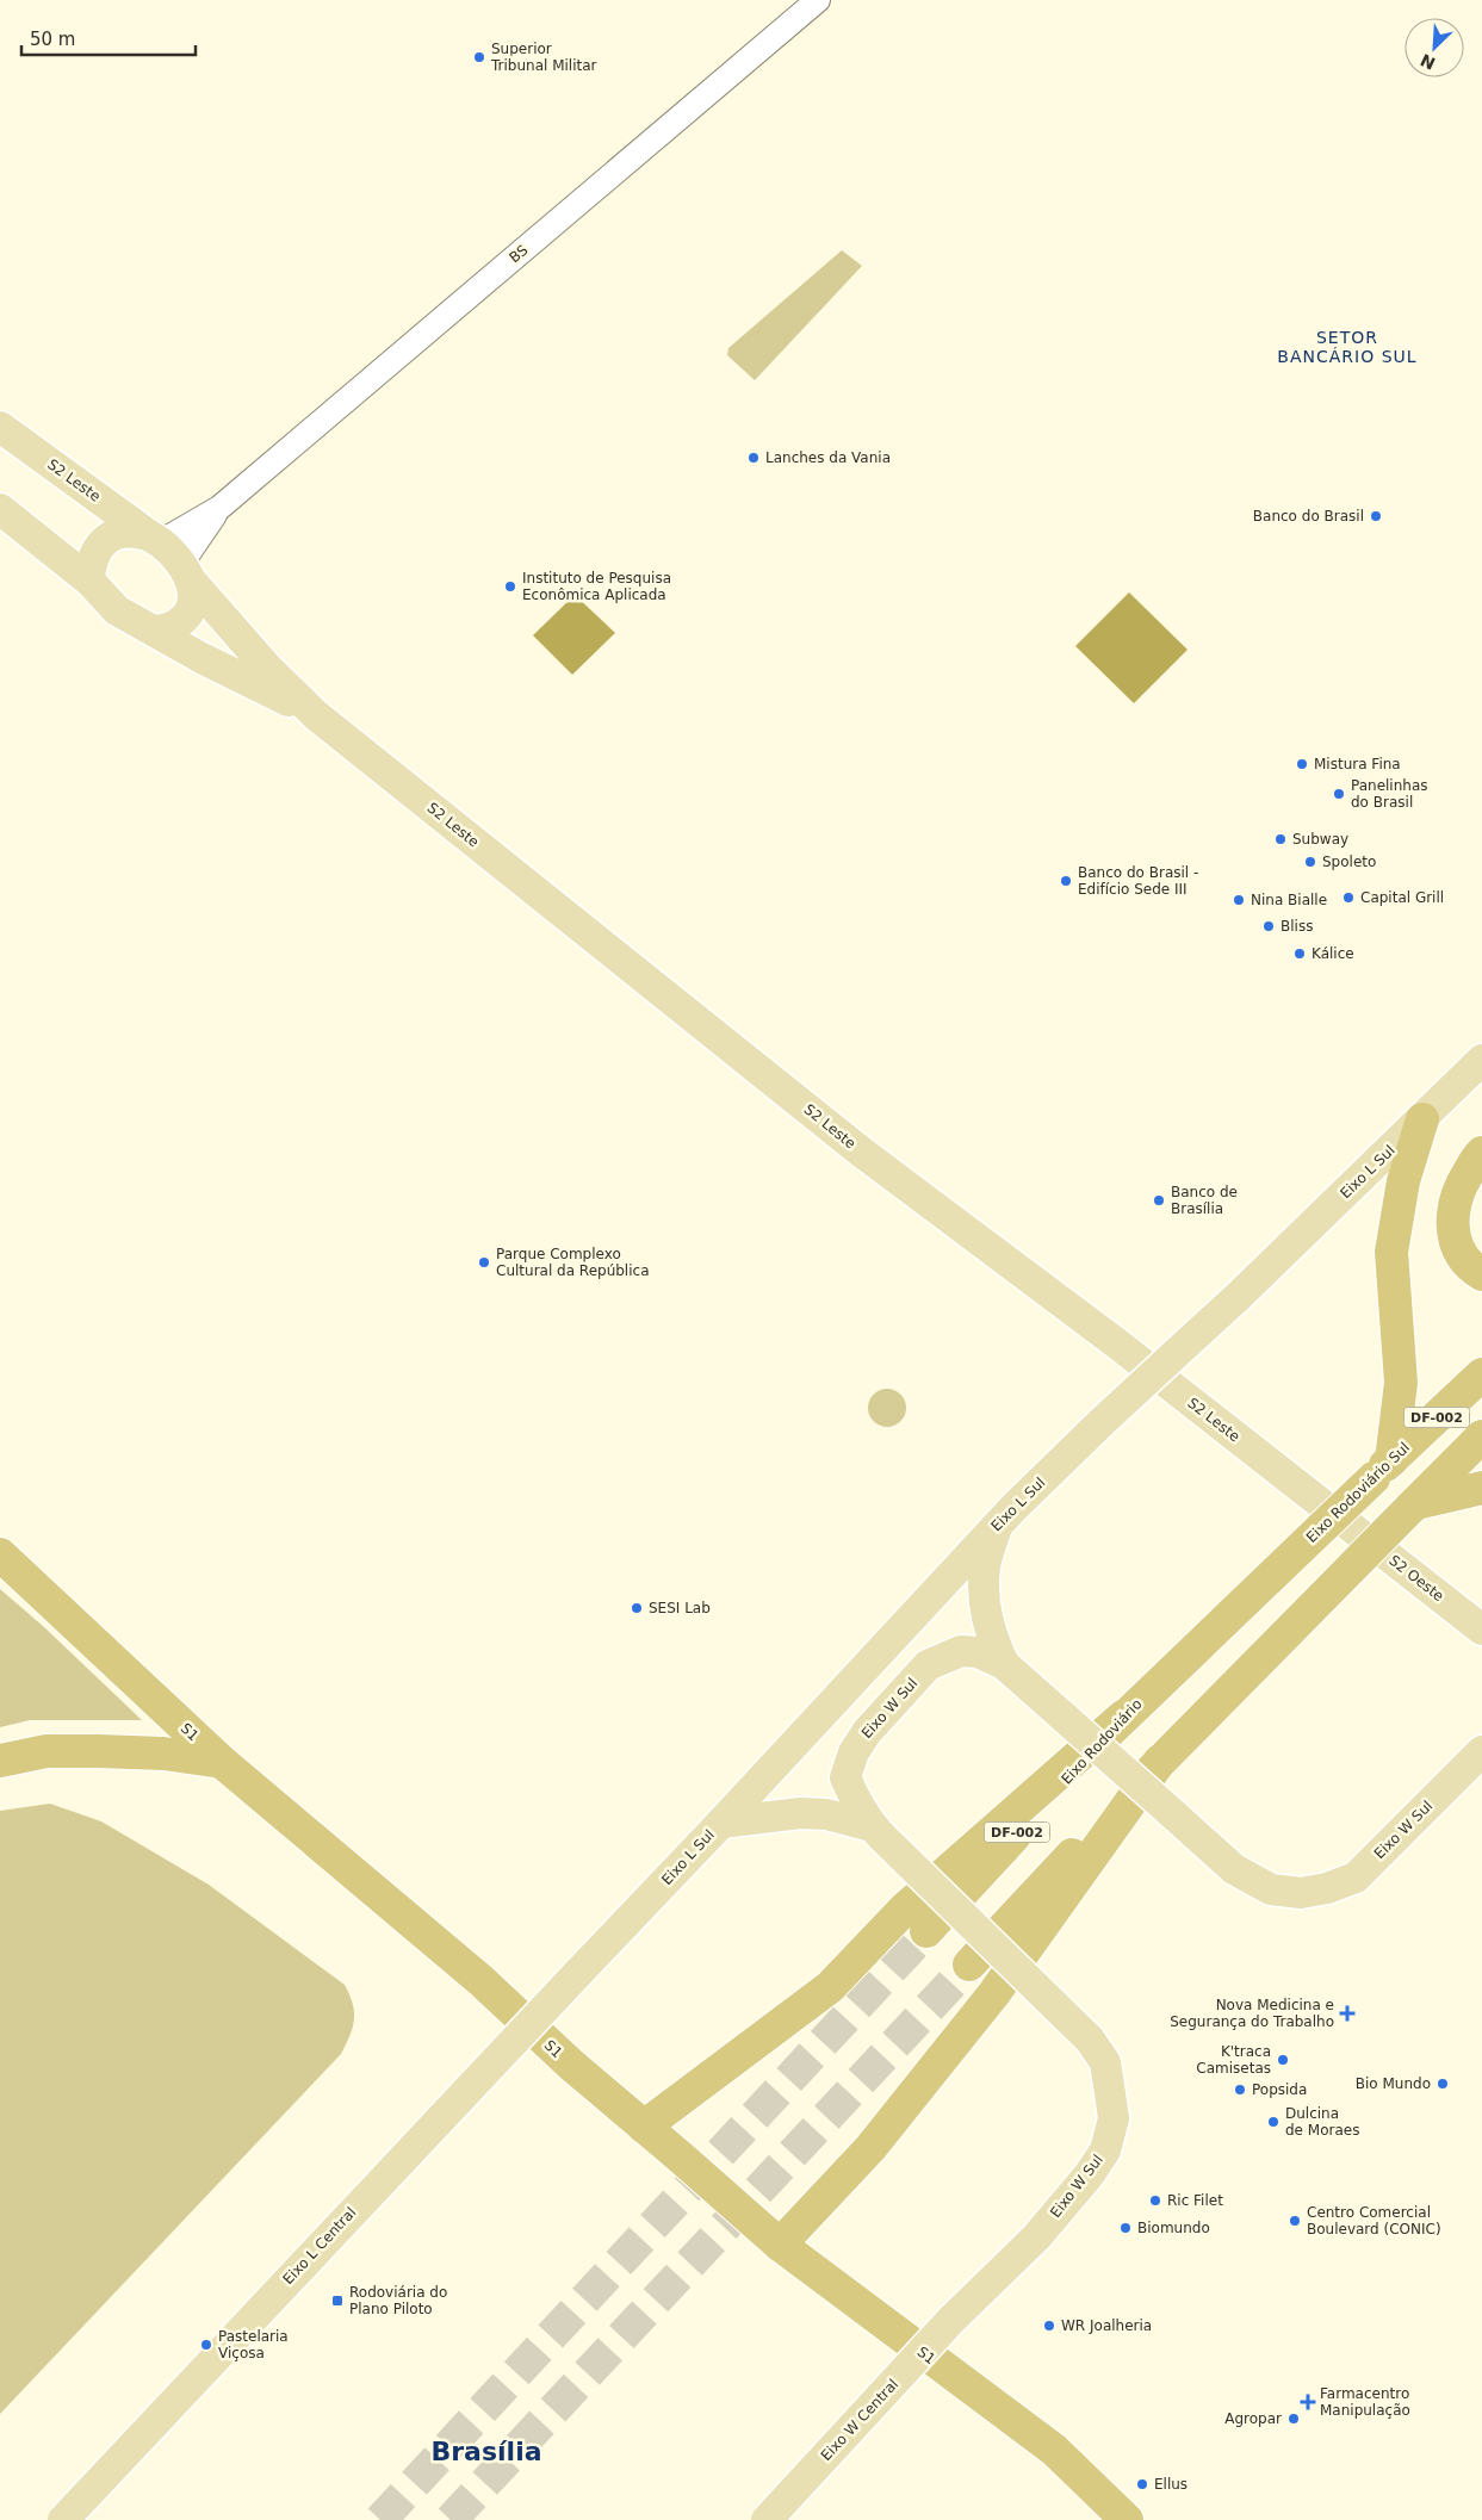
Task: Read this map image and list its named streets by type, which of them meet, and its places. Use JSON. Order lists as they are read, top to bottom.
{
  "streets": {
    "highway": [
      "DF-002",
      "Eixo Rodoviário Sul",
      "S1",
      "Eixo Rodoviário"
    ],
    "main road": [
      "S2 Leste",
      "Eixo L Sul",
      "S2 Oeste",
      "Eixo W Sul",
      "Eixo L Central",
      "Eixo W Central"
    ],
    "street": ["BS"]
  },
  "crossings": [
    ["BS", "S2 Leste"],
    ["S2 Leste", "S2 Oeste"],
    ["Eixo L Sul", "Eixo L Central"],
    ["Eixo Rodoviário Sul", "Eixo Rodoviário"],
    ["Eixo W Sul", "Eixo W Central"]
  ],
  "districts": ["SETOR BANCÁRIO SUL", "Brasília"],
  "places": {
    "other": [
      "Superior Tribunal Militar",
      "Lanches da Vania",
      "Banco do Brasil",
      "Instituto de Pesquisa Econômica Aplicada",
      "Mistura Fina",
      "Panelinhas do Brasil",
      "Subway",
      "Spoleto",
      "Banco do Brasil - Edifício Sede III",
      "Capital Grill",
      "Nina Bialle",
      "Bliss",
      "Kálice",
      "Banco de Brasília",
      "Parque Complexo Cultural da República",
      "SESI Lab",
      "K'traca Camisetas",
      "Bio Mundo",
      "Popsida",
      "Dulcina de Moraes",
      "Ric Filet",
      "Centro Comercial Boulevard (CONIC)",
      "Biomundo",
      "WR Joalheria",
      "Pastelaria Viçosa",
      "Agropar",
      "Ellus"
    ],
    "health": ["Nova Medicina e Segurança do Trabalho", "Farmacentro Manipulação"],
    "transit": ["Rodoviária do Plano Piloto"]
  },
  "scale_bar": "50 m",
  "north": "bottom left"
}
